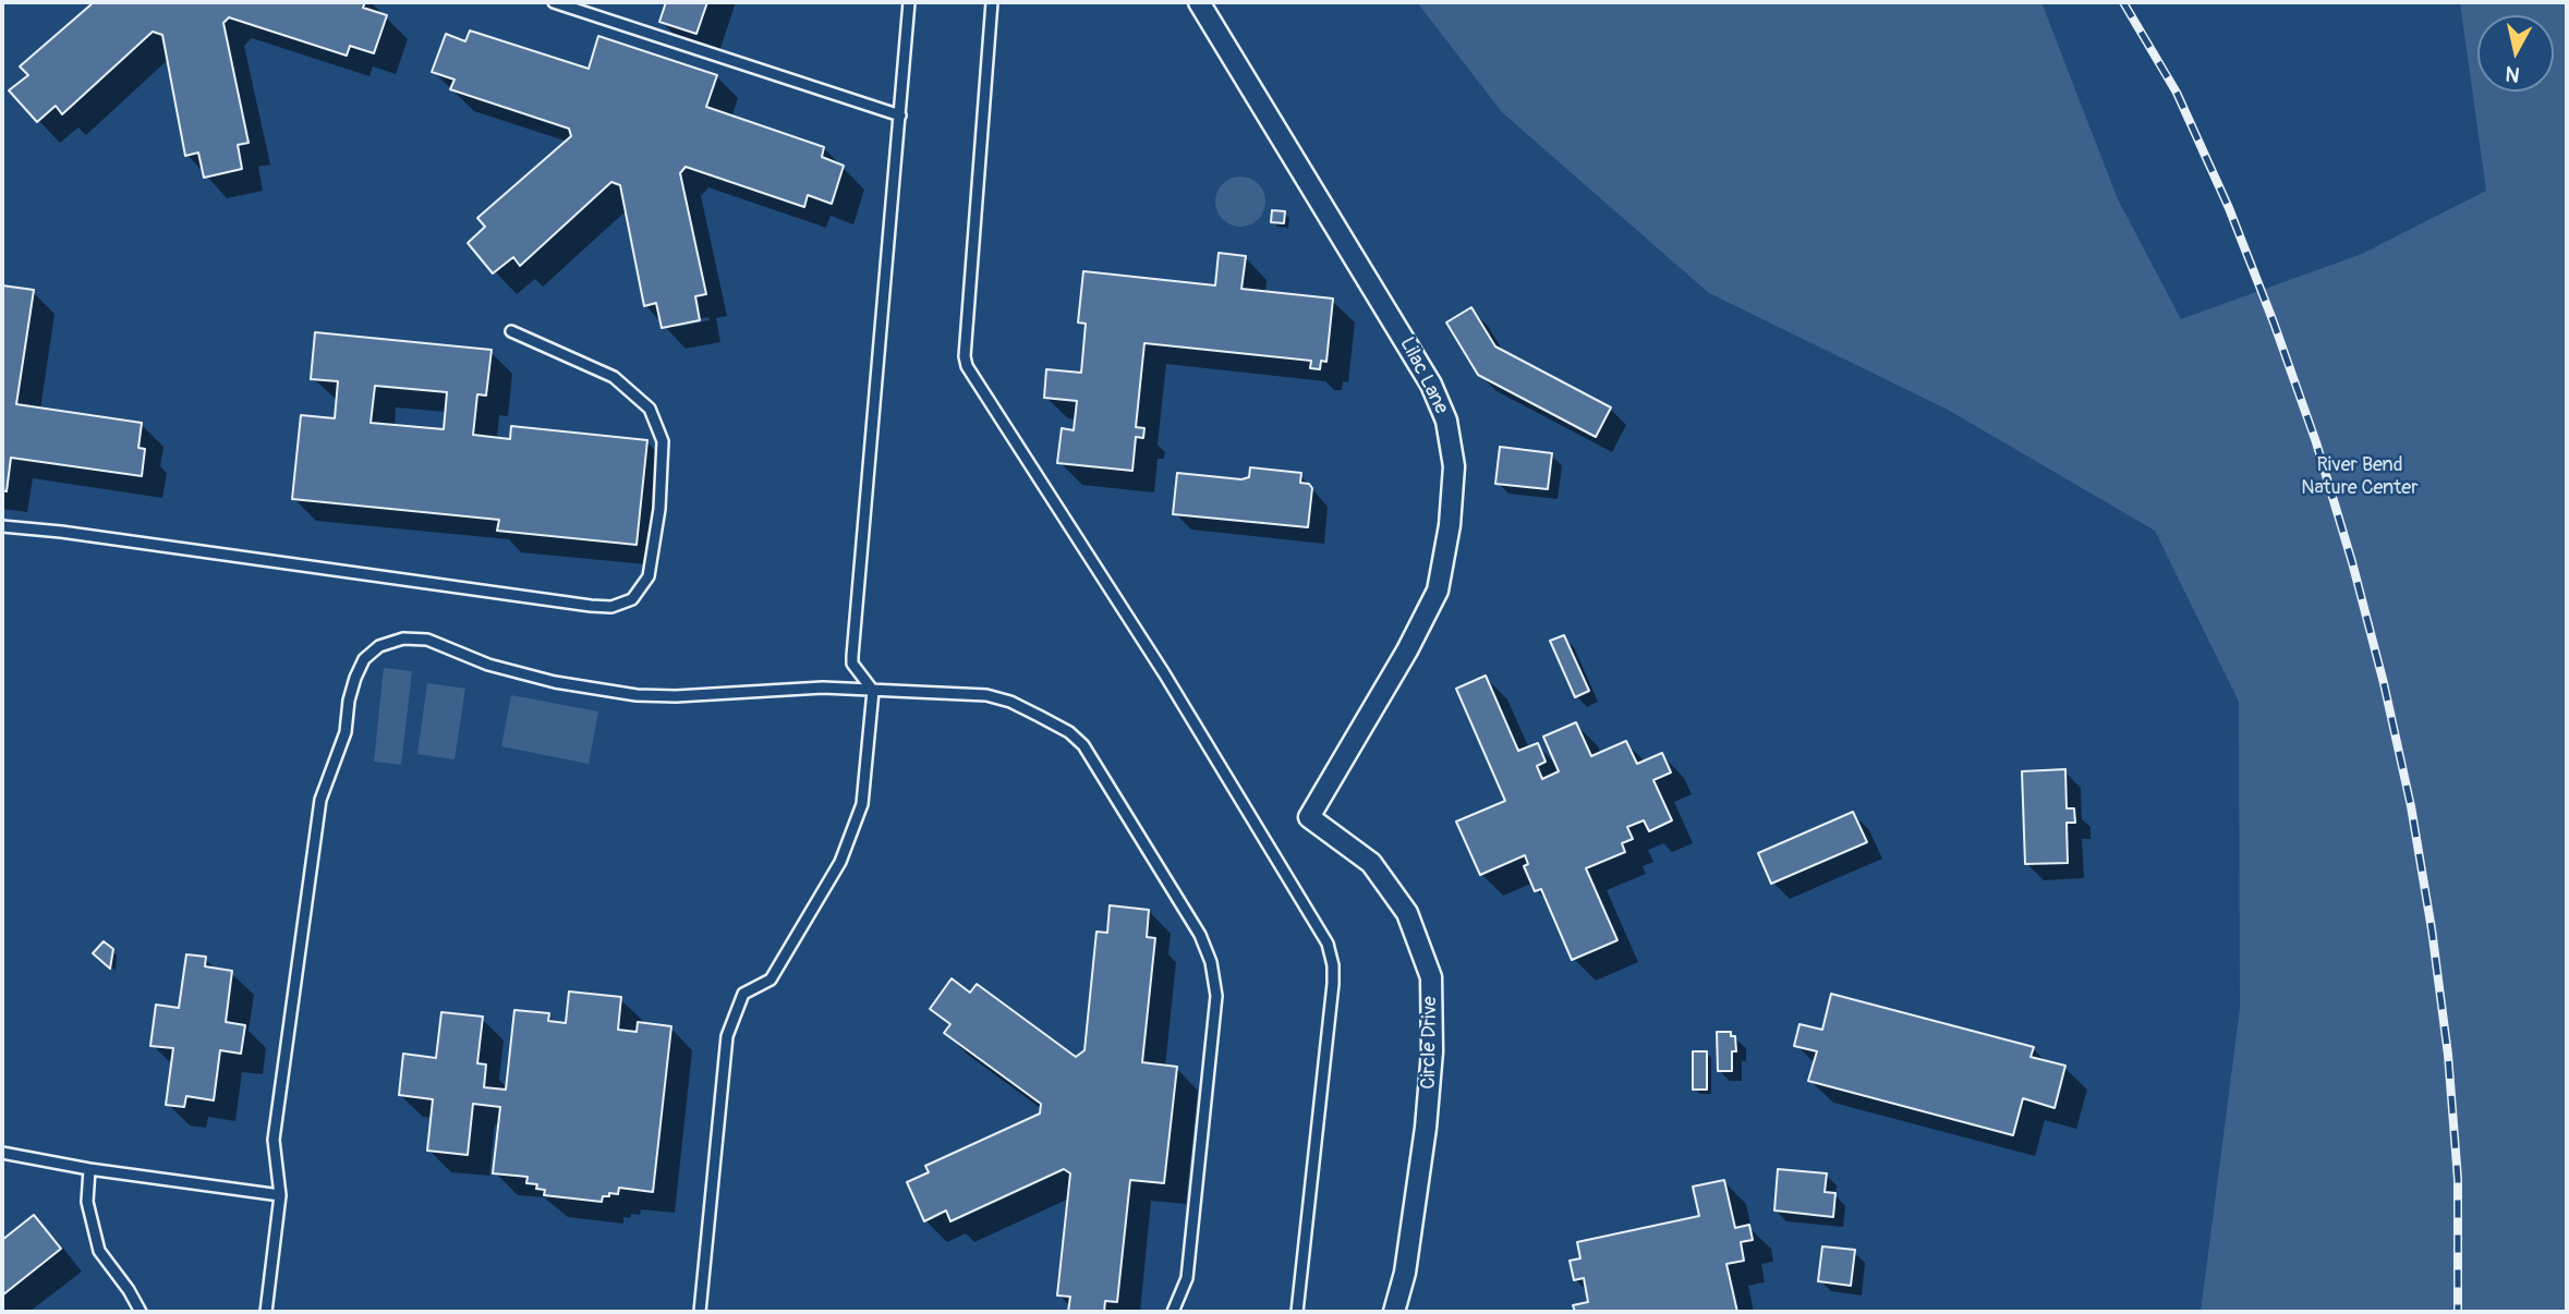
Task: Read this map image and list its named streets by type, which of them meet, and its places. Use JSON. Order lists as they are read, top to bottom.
{
  "streets": {
    "street": ["Lilac Lane", "Circle Drive"]
  },
  "crossings": [
    ["Lilac Lane", "Circle Drive"]
  ],
  "parks": ["River Bend Nature Center"],
  "north": "bottom"
}
